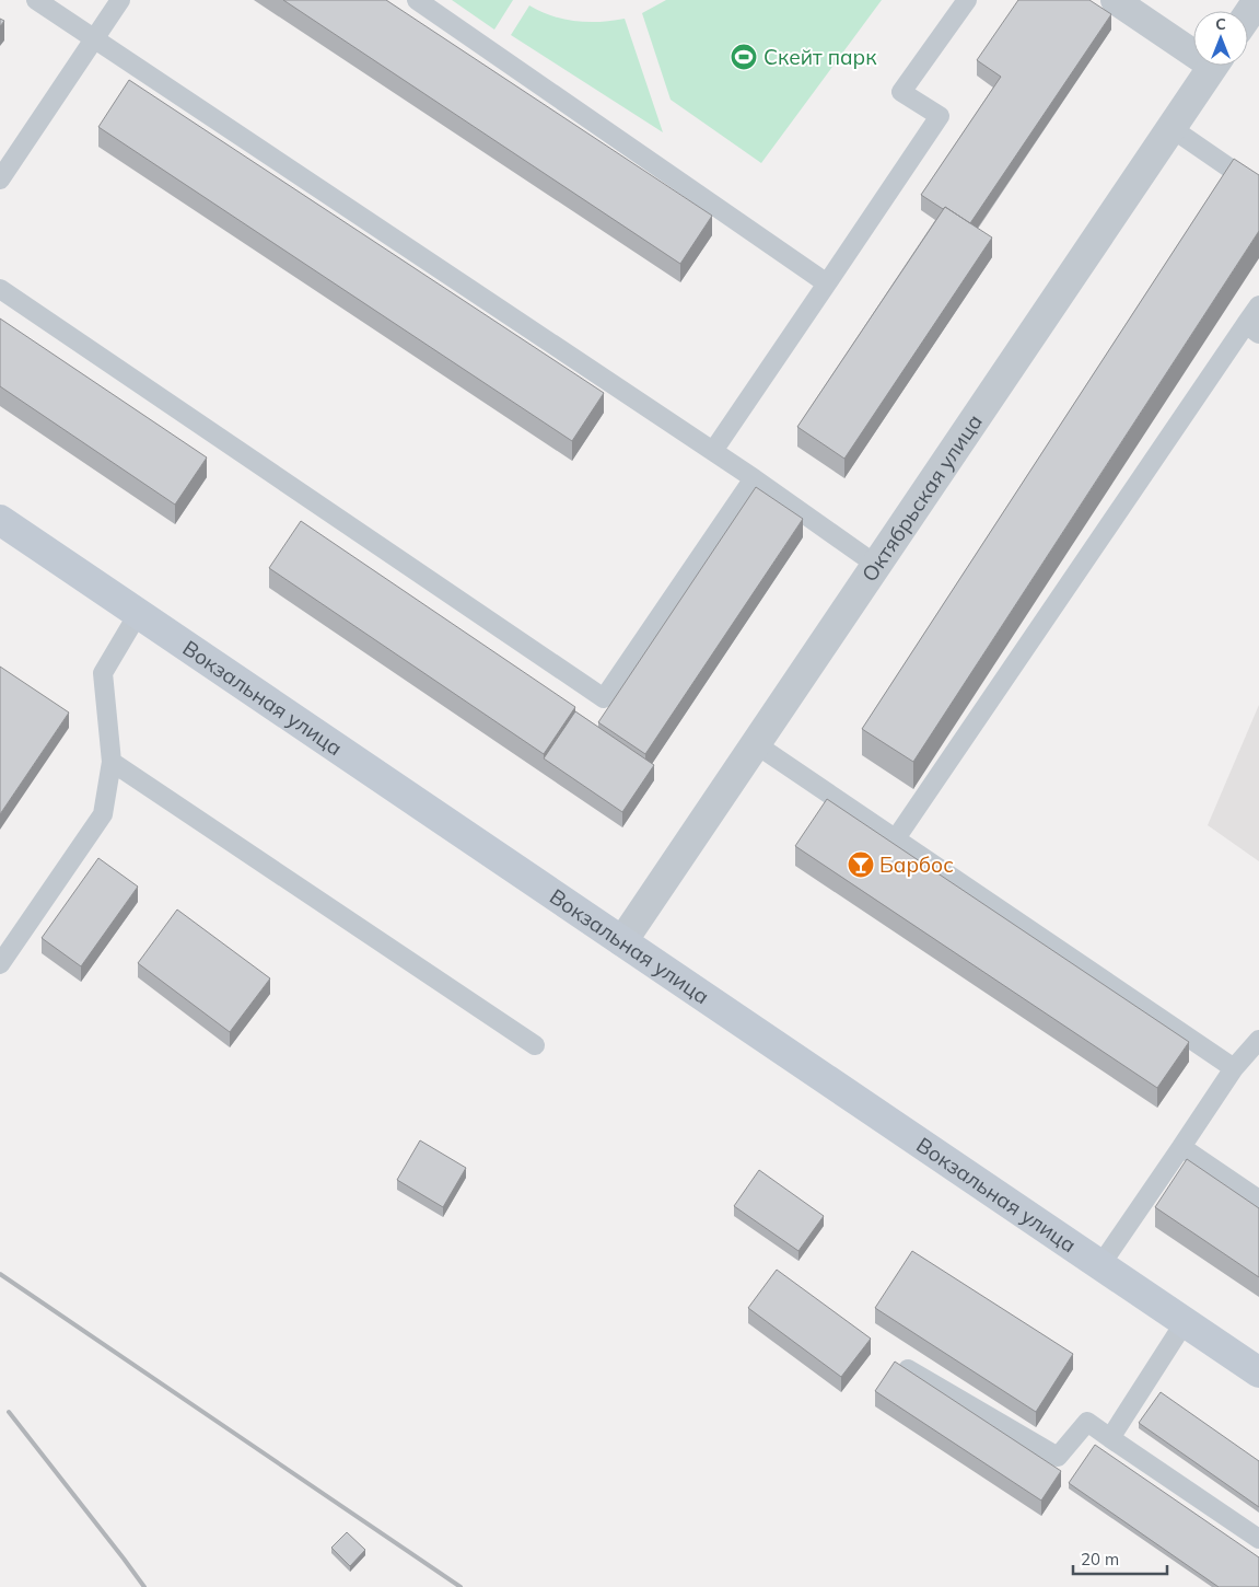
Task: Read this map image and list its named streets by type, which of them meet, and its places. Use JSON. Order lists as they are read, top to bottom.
{
  "streets": {
    "main road": ["Вокзальная улица"],
    "street": ["Октябрьская улица"]
  },
  "crossings": [
    ["Октябрьская улица", "Вокзальная улица"]
  ],
  "places": {
    "sports": ["Скейт парк"],
    "bar": ["Барбос"]
  },
  "scale_bar": "20 m",
  "north": "top"
}
